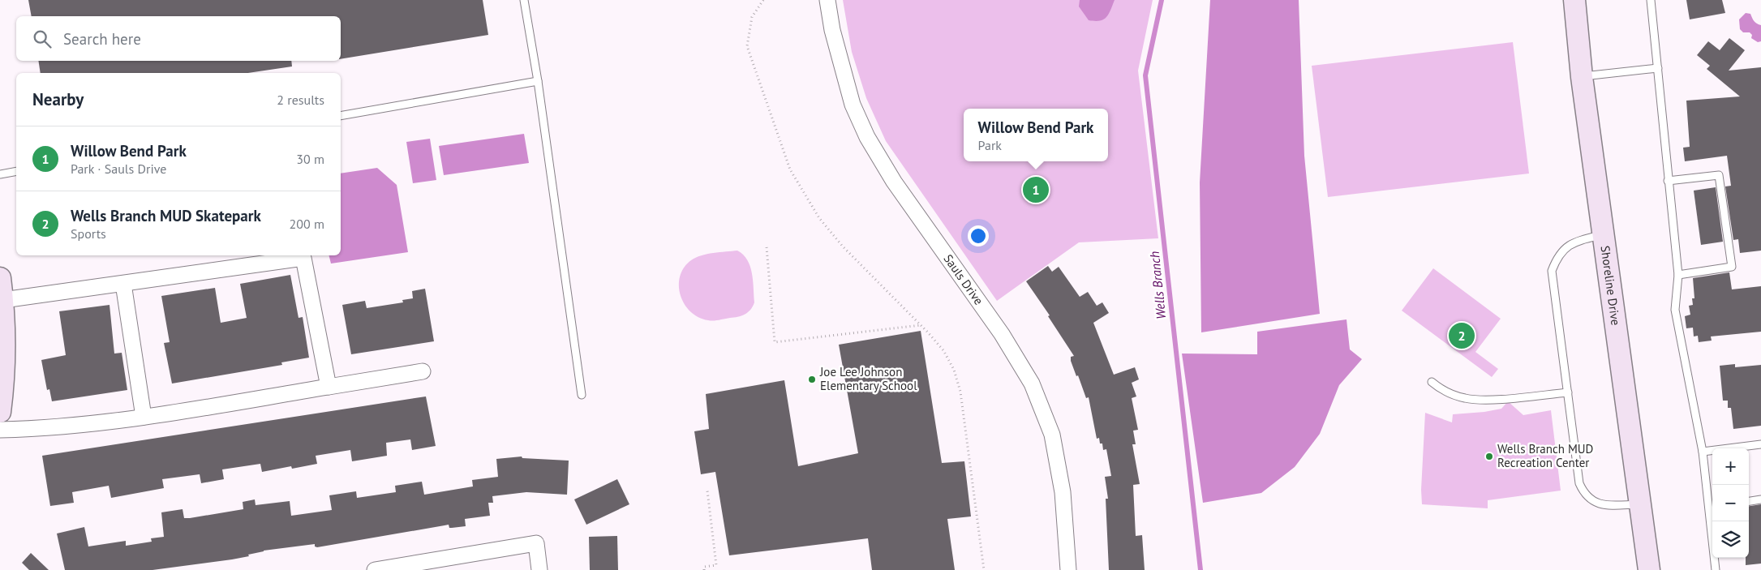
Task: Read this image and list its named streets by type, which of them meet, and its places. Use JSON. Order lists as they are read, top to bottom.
{
  "streets": {
    "street": ["Sauls Drive", "Shoreline Drive"]
  },
  "water": ["Wells Branch"],
  "places": ["Joe Lee Johnson Elementary School", "Wells Branch MUD Recreation Center"],
  "page": {
    "search": "Search here",
    "heading": ["Nearby", "2 results"],
    "popup": ["Willow Bend Park", "Park"],
    "list": [
      {
        "mark": "1",
        "name": "Willow Bend Park",
        "note": "Park · Sauls Drive",
        "value": "30 m"
      },
      {
        "mark": "2",
        "name": "Wells Branch MUD Skatepark",
        "note": "Sports",
        "value": "200 m"
      }
    ],
    "pins": ["1", "2"],
    "map_buttons": ["+", "−"]
  }
}
